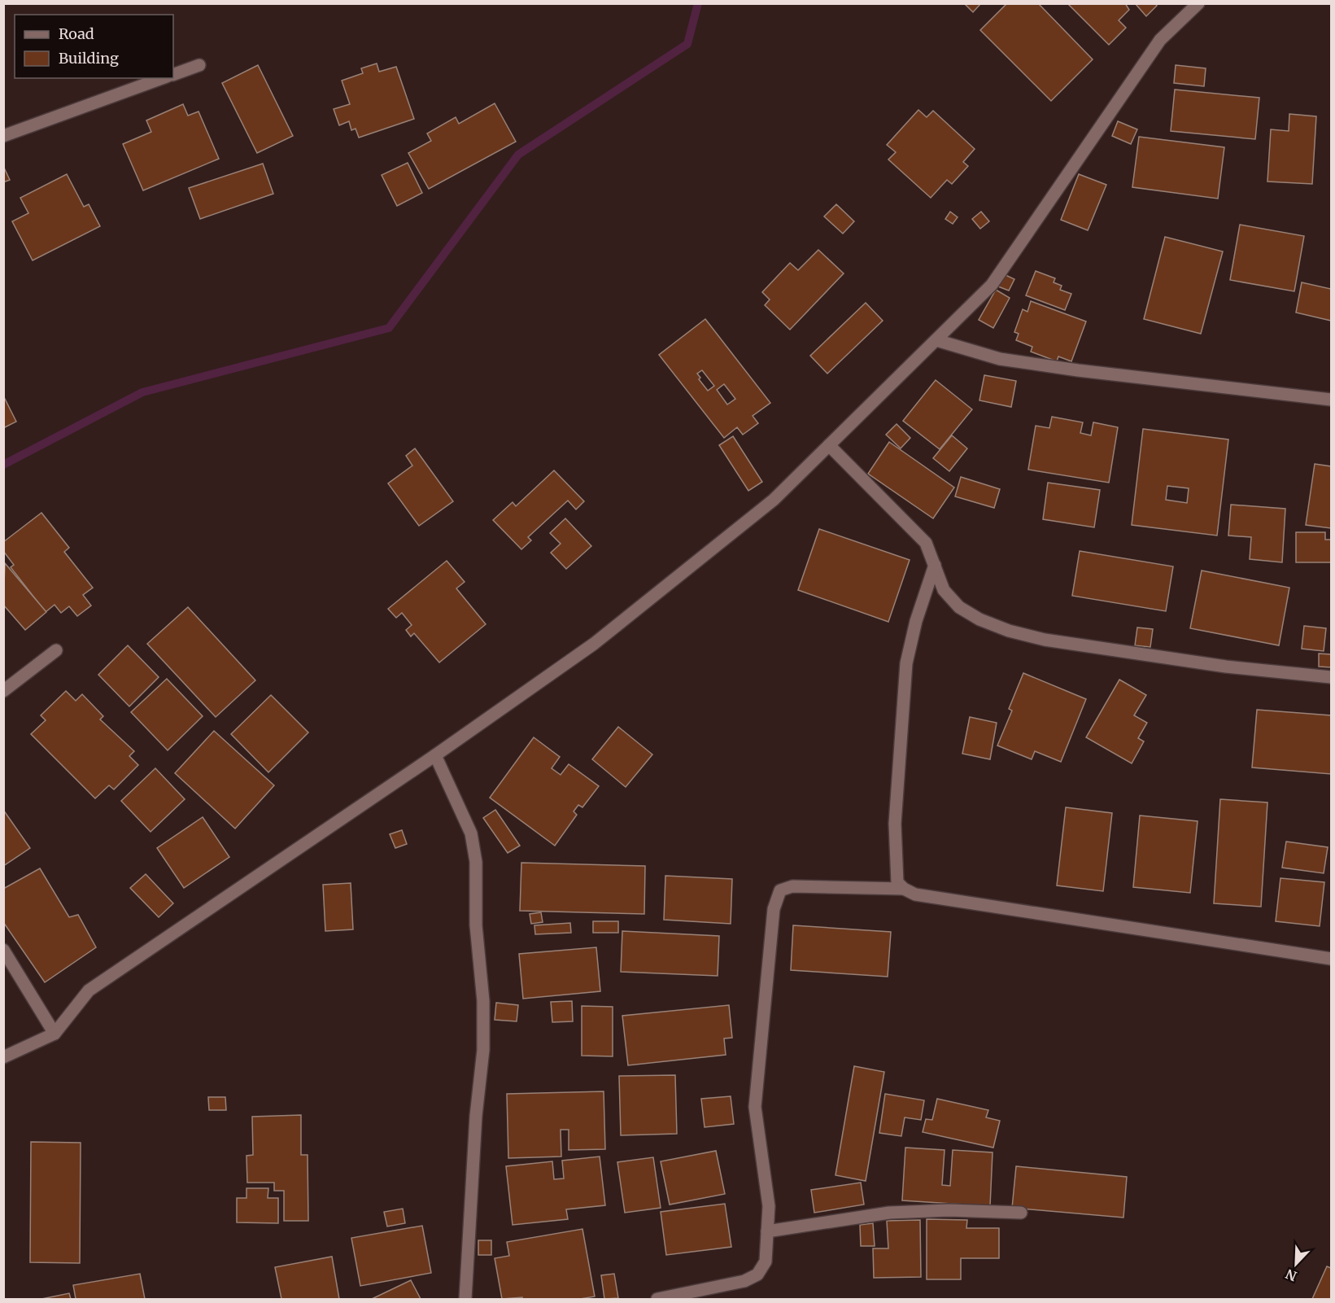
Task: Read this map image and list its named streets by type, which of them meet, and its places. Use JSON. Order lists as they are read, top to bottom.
{
  "legend": ["Road", "Building"],
  "north": "bottom left"
}
